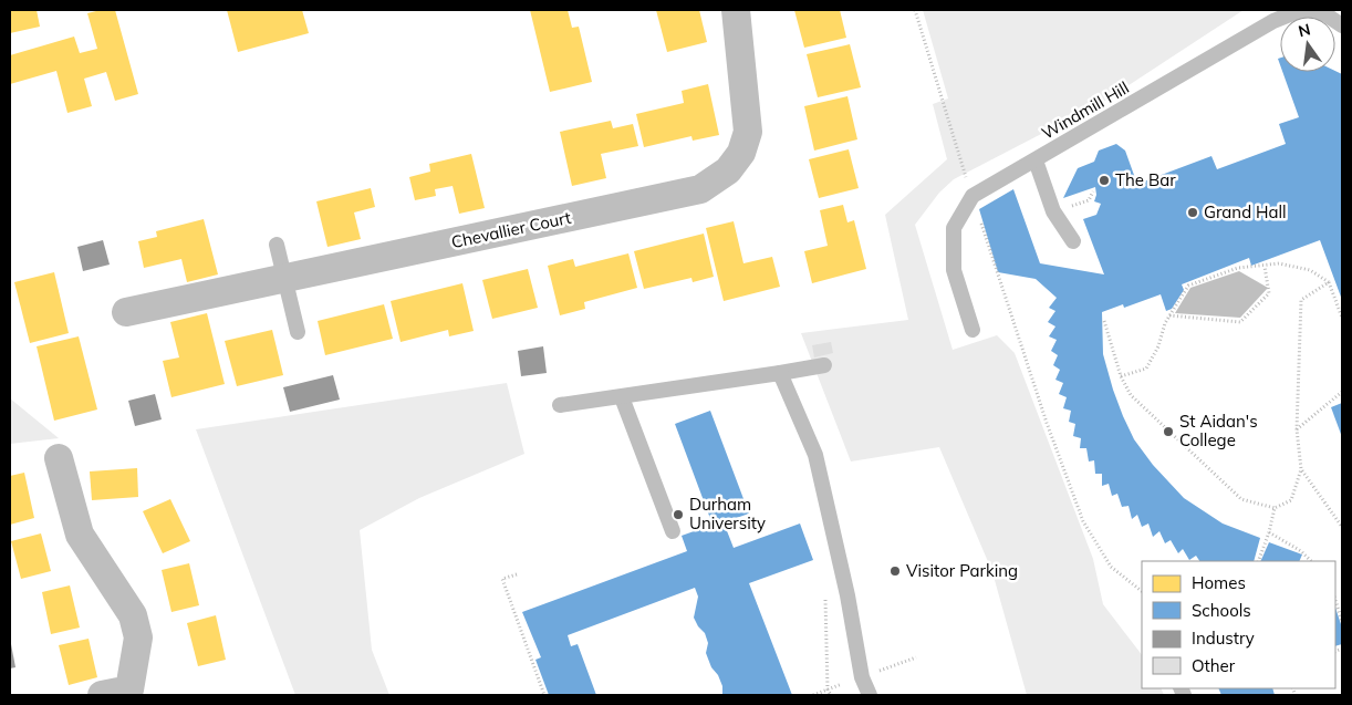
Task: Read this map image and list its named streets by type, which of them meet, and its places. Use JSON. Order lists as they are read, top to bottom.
{
  "streets": {
    "street": ["Chevallier Court"],
    "lane": ["Windmill Hill"]
  },
  "places": [
    "The Bar",
    "Grand Hall",
    "St Aidan's College",
    "Durham University",
    "Visitor Parking"
  ],
  "legend": [
    "Homes",
    "Schools",
    "Industry",
    "Other"
  ],
  "north": "top"
}
